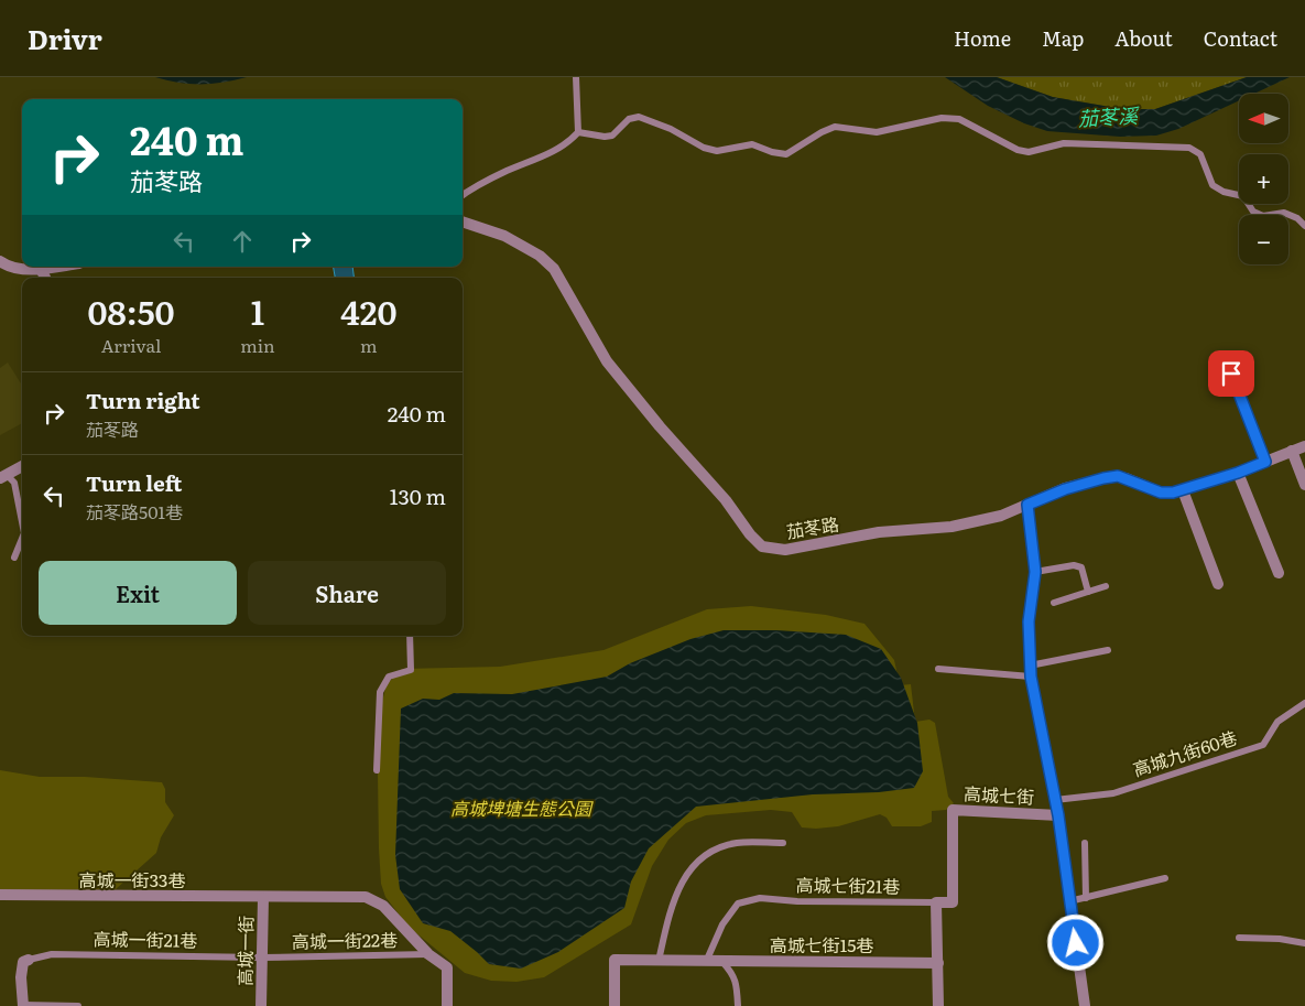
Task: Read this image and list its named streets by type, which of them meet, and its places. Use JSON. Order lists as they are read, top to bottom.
{
  "streets": {
    "street": [
      "茄苳路",
      "高城七街",
      "高城一街33巷",
      "高城七街15巷",
      "高城一街"
    ],
    "lane": [
      "高城九街60巷",
      "高城七街21巷",
      "高城一街21巷",
      "高城一街22巷"
    ]
  },
  "crossings": [
    ["高城七街", "高城七街21巷"],
    ["高城一街33巷", "高城一街22巷"],
    ["高城一街33巷", "高城一街"],
    ["高城七街21巷", "高城七街15巷"],
    ["高城一街21巷", "高城一街22巷"],
    ["高城一街21巷", "高城一街"],
    ["高城一街22巷", "高城一街"]
  ],
  "water": ["茄苳溪"],
  "parks": ["高城埤塘生態公園"],
  "north": "left",
  "page": {
    "header": "Drivr",
    "nav": [
      "Home",
      "Map",
      "About",
      "Contact"
    ],
    "map_buttons": ["+", "−"],
    "turn": ["240 m", "茄苳路"],
    "eta": [
      "08:50",
      "Arrival",
      "1",
      "min",
      "420",
      "m"
    ],
    "list": [
      {
        "name": "Turn right",
        "note": "茄苳路",
        "value": "240 m"
      },
      {
        "name": "Turn left",
        "note": "茄苳路501巷",
        "value": "130 m"
      }
    ],
    "buttons": ["Exit", "Share"]
  }
}
